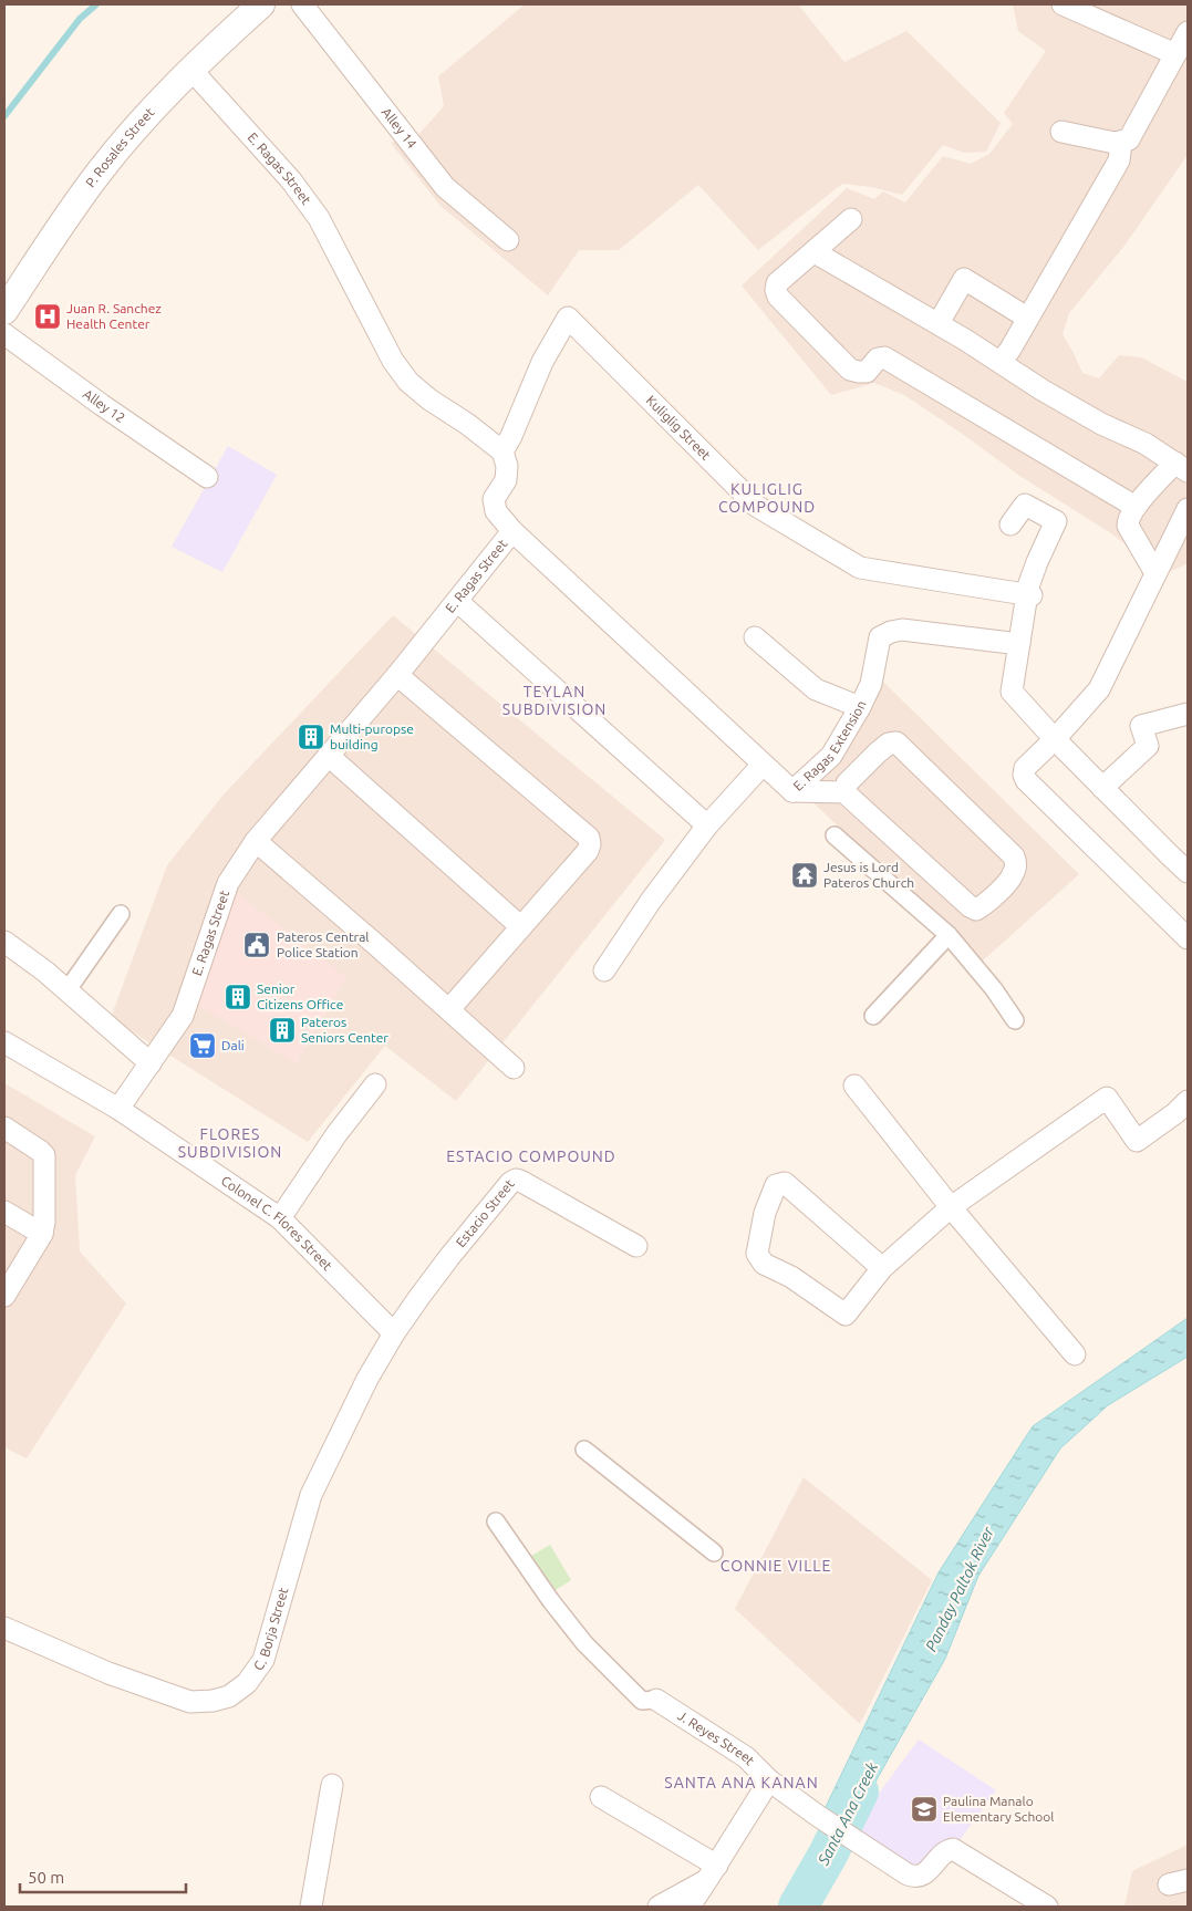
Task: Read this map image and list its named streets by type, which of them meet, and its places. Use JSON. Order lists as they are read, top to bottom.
{
  "streets": {
    "street": [
      "Alley 14",
      "P. Rosales Street",
      "E. Ragas Street",
      "Alley 12",
      "Kuliglig Street",
      "E. Ragas Extension",
      "Estacio Street",
      "Colonel C. Flores Street",
      "C. Borja Street",
      "J. Reyes Street"
    ]
  },
  "crossings": [
    ["P. Rosales Street", "E. Ragas Street"],
    ["E. Ragas Street", "Kuliglig Street"],
    ["E. Ragas Street", "E. Ragas Extension"],
    ["E. Ragas Street", "Colonel C. Flores Street"],
    ["Estacio Street", "Colonel C. Flores Street"],
    ["Estacio Street", "C. Borja Street"],
    ["Colonel C. Flores Street", "C. Borja Street"]
  ],
  "districts": [
    "KULIGLIG COMPOUND",
    "TEYLAN SUBDIVISION",
    "FLORES SUBDIVISION",
    "ESTACIO COMPOUND",
    "CONNIE VILLE",
    "SANTA ANA KANAN"
  ],
  "water": ["Panday Paltok River", "Santa Ana Creek"],
  "places": {
    "hospital": ["Juan R. Sanchez Health Center"],
    "building": ["Multi-puropse building", "Senior Citizens Office", "Pateros Seniors Center"],
    "temple": ["Jesus is Lord Pateros Church"],
    "public building": ["Pateros Central Police Station"],
    "supermarket": ["Dali"],
    "school or university": ["Paulina Manalo Elementary School"]
  },
  "scale_bar": "50 m"
}
